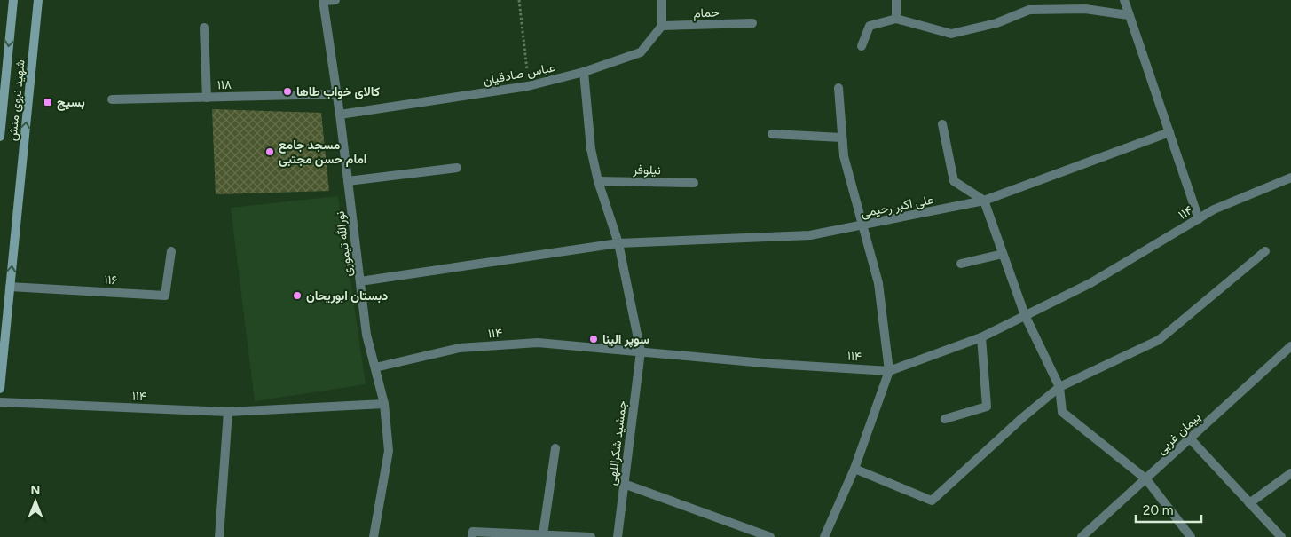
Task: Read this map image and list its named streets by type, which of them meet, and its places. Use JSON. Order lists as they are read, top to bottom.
{
  "streets": {
    "main road": ["شهید نبوی منش"],
    "street": [
      "حمام",
      "عباس صادقیان",
      "۱۱۸",
      "نیلوفر",
      "علی اکبر رحیمی",
      "۱۱۴",
      "نورالله تیموری",
      "۱۱۶",
      "پیمان غربی",
      "جمشید شکراللهی"
    ]
  },
  "crossings": [
    ["حمام", "عباس صادقیان"],
    ["عباس صادقیان", "نورالله تیموری"],
    ["عباس صادقیان", "جمشید شکراللهی"],
    ["۱۱۸", "نورالله تیموری"],
    ["شهید نبوی منش", "۱۱۶"],
    ["نیلوفر", "جمشید شکراللهی"],
    ["علی اکبر رحیمی", "نورالله تیموری"],
    ["علی اکبر رحیمی", "جمشید شکراللهی"],
    ["۱۱۴", "نورالله تیموری"],
    ["۱۱۴", "جمشید شکراللهی"]
  ],
  "places": {
    "other": [
      "کالای خواب طاها",
      "مسجد جامع امام حسن مجتبی",
      "دبستان ابوریحان",
      "سوپر الینا"
    ],
    "transit": ["بسیج"]
  },
  "scale_bar": "20 m",
  "north": "top"
}
